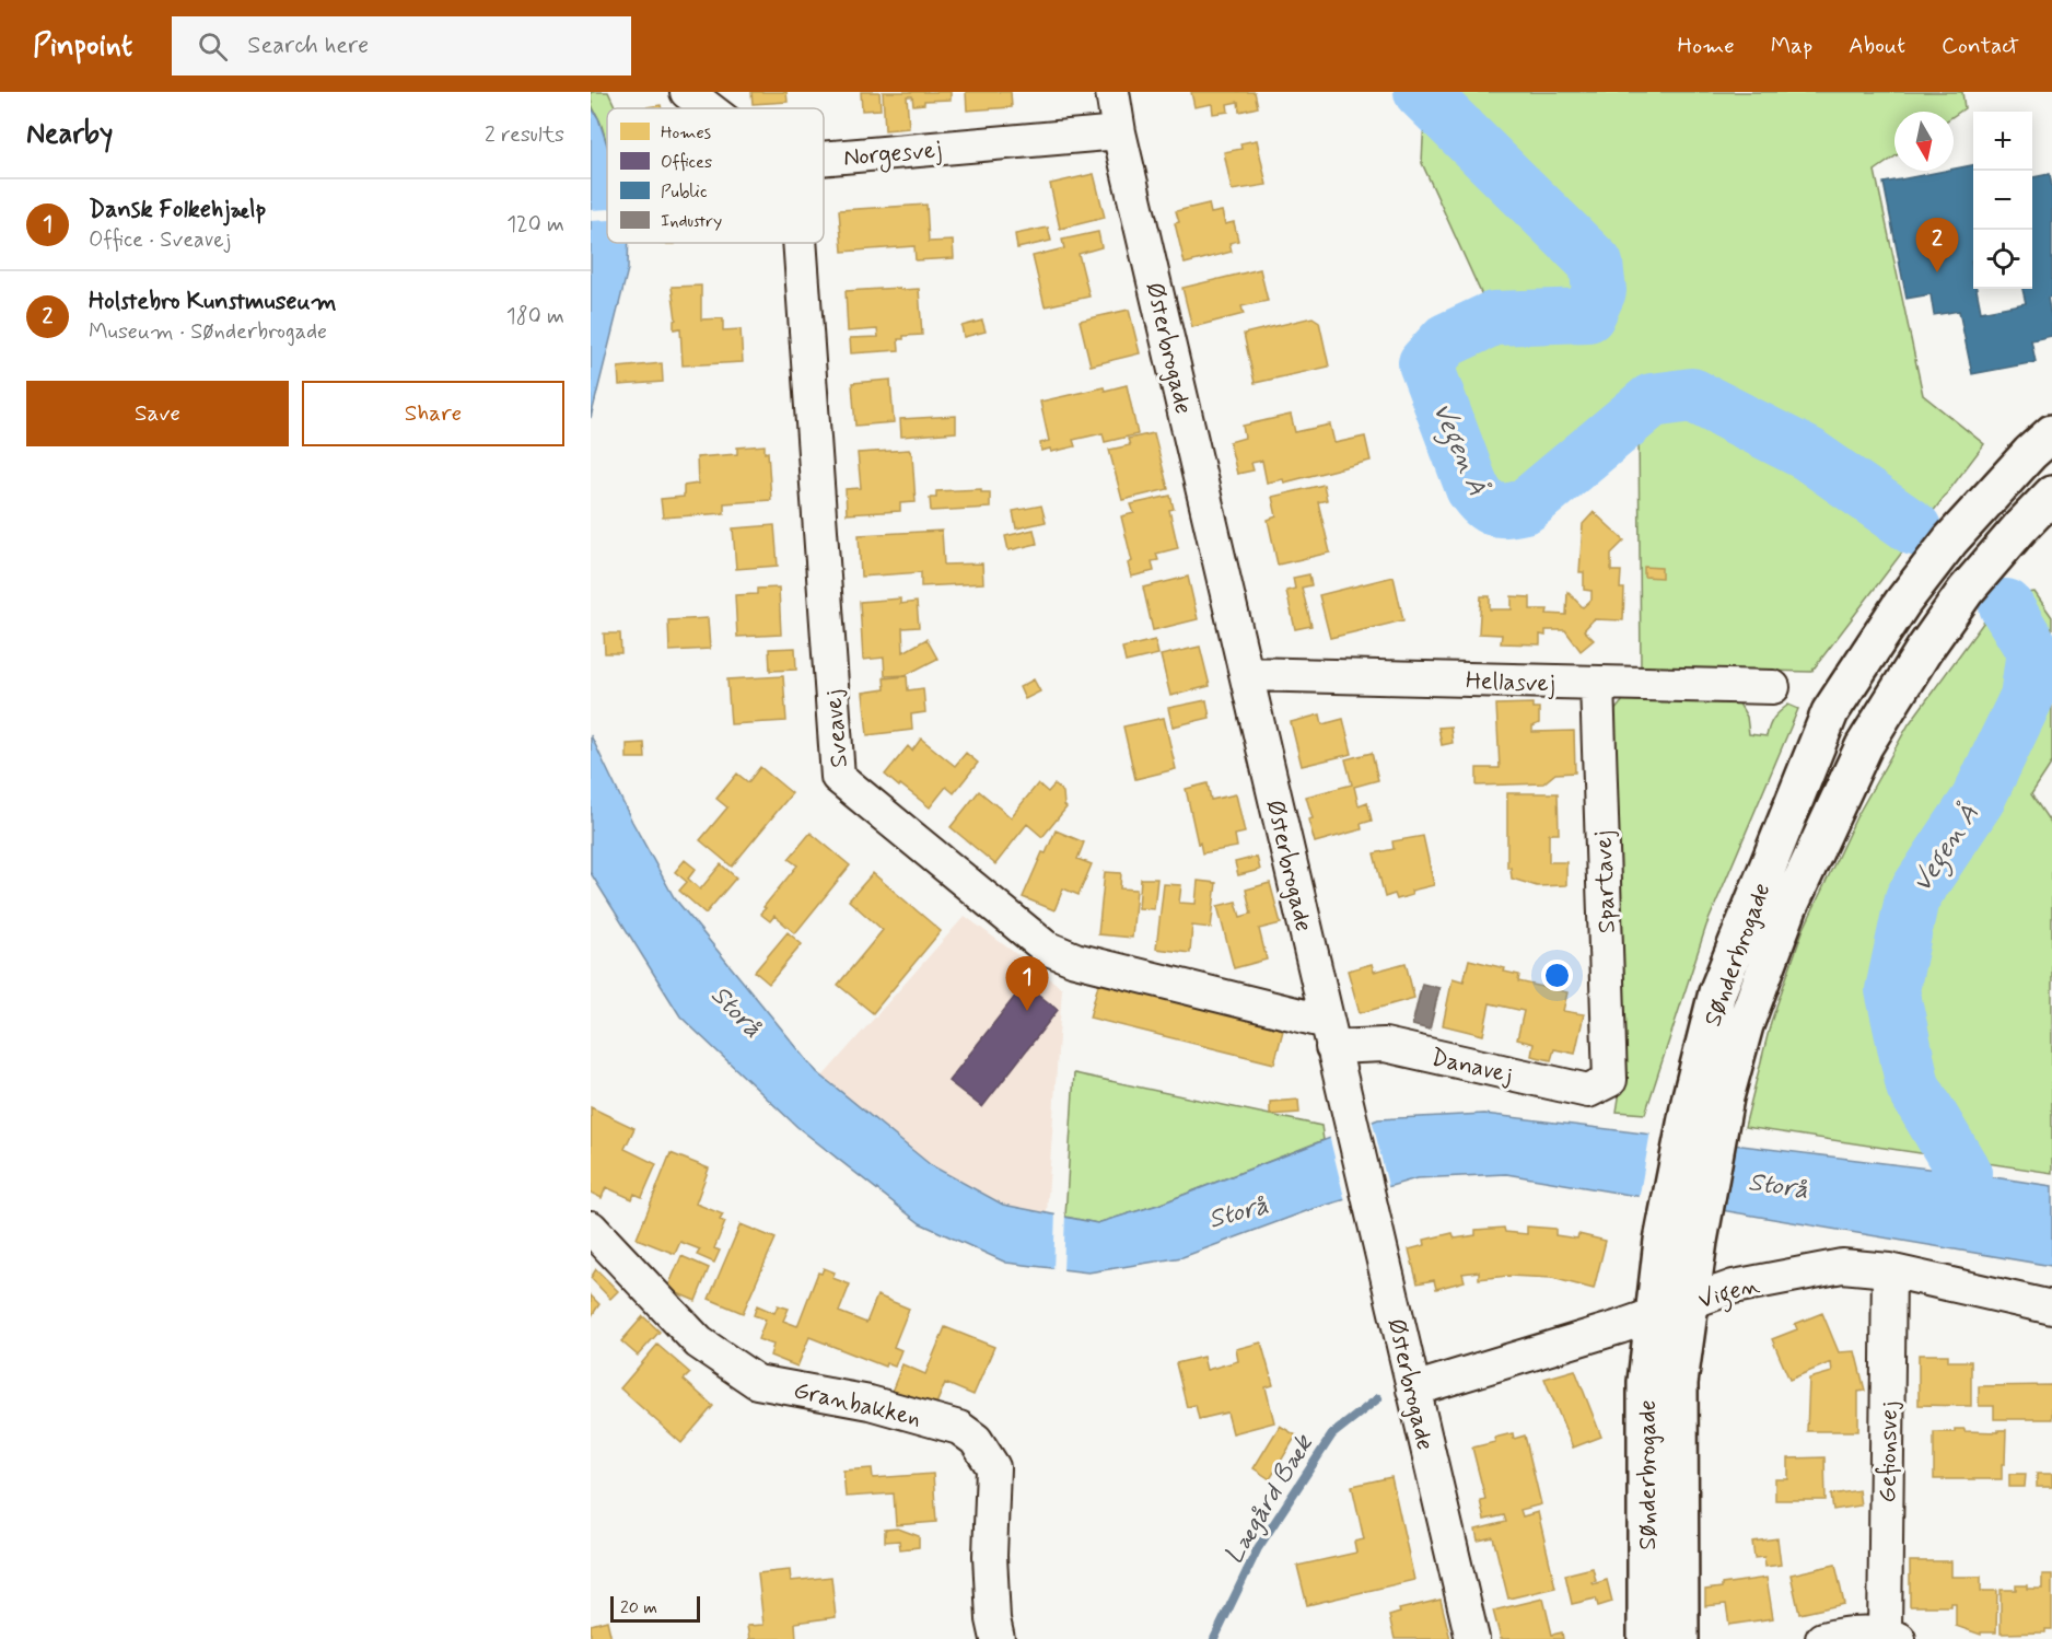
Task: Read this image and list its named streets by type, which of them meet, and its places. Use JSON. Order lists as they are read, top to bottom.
{
  "streets": {
    "street": [
      "Norgesvej",
      "Østerbrogade",
      "Hellasvej",
      "Sveavej",
      "Spartavej",
      "Sønderbrogade",
      "Danavej",
      "Vigen",
      "Granbakken",
      "Gefionsvej"
    ]
  },
  "crossings": [
    ["Norgesvej", "Østerbrogade"],
    ["Østerbrogade", "Hellasvej"],
    ["Østerbrogade", "Sveavej"],
    ["Østerbrogade", "Danavej"],
    ["Østerbrogade", "Vigen"],
    ["Hellasvej", "Spartavej"],
    ["Sveavej", "Danavej"],
    ["Spartavej", "Danavej"],
    ["Sønderbrogade", "Vigen"],
    ["Vigen", "Gefionsvej"]
  ],
  "water": ["Vegen Å", "Storå", "Lægård Bæk"],
  "legend": [
    "Homes",
    "Offices",
    "Public",
    "Industry"
  ],
  "scale_bar": "20 m",
  "north": "bottom",
  "page": {
    "header": "Pinpoint",
    "search": "Search here",
    "nav": [
      "Home",
      "Map",
      "About",
      "Contact"
    ],
    "heading": ["Nearby", "2 results"],
    "map_buttons": ["+", "−"],
    "list": [
      {
        "mark": "1",
        "name": "Dansk Folkehjælp",
        "note": "Office · Sveavej",
        "value": "120 m"
      },
      {
        "mark": "2",
        "name": "Holstebro Kunstmuseum",
        "note": "Museum · Sønderbrogade",
        "value": "180 m"
      }
    ],
    "pins": ["2", "1"],
    "buttons": ["Save", "Share"],
    "scale": "20 m"
  }
}
